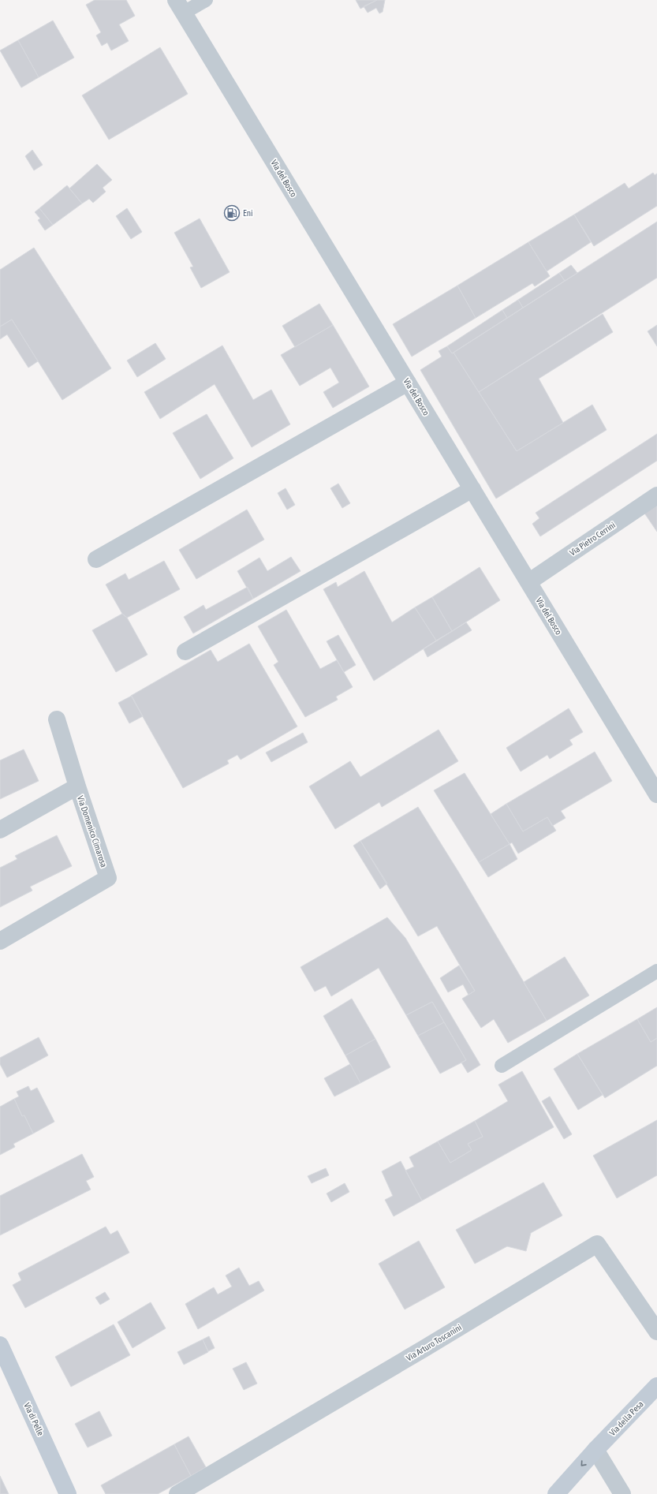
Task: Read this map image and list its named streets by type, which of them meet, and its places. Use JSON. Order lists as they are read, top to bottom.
{
  "streets": {
    "street": [
      "Via del Bosco",
      "Via Pietro Cerrini",
      "Via Domenico Cimarosa",
      "Via Arturo Toscanini",
      "Via della Pesa",
      "Via di Pelle"
    ]
  },
  "crossings": [
    ["Via del Bosco", "Via Pietro Cerrini"]
  ],
  "one_way": ["Via della Pesa"],
  "places": {
    "fuel station": ["Eni"]
  }
}
